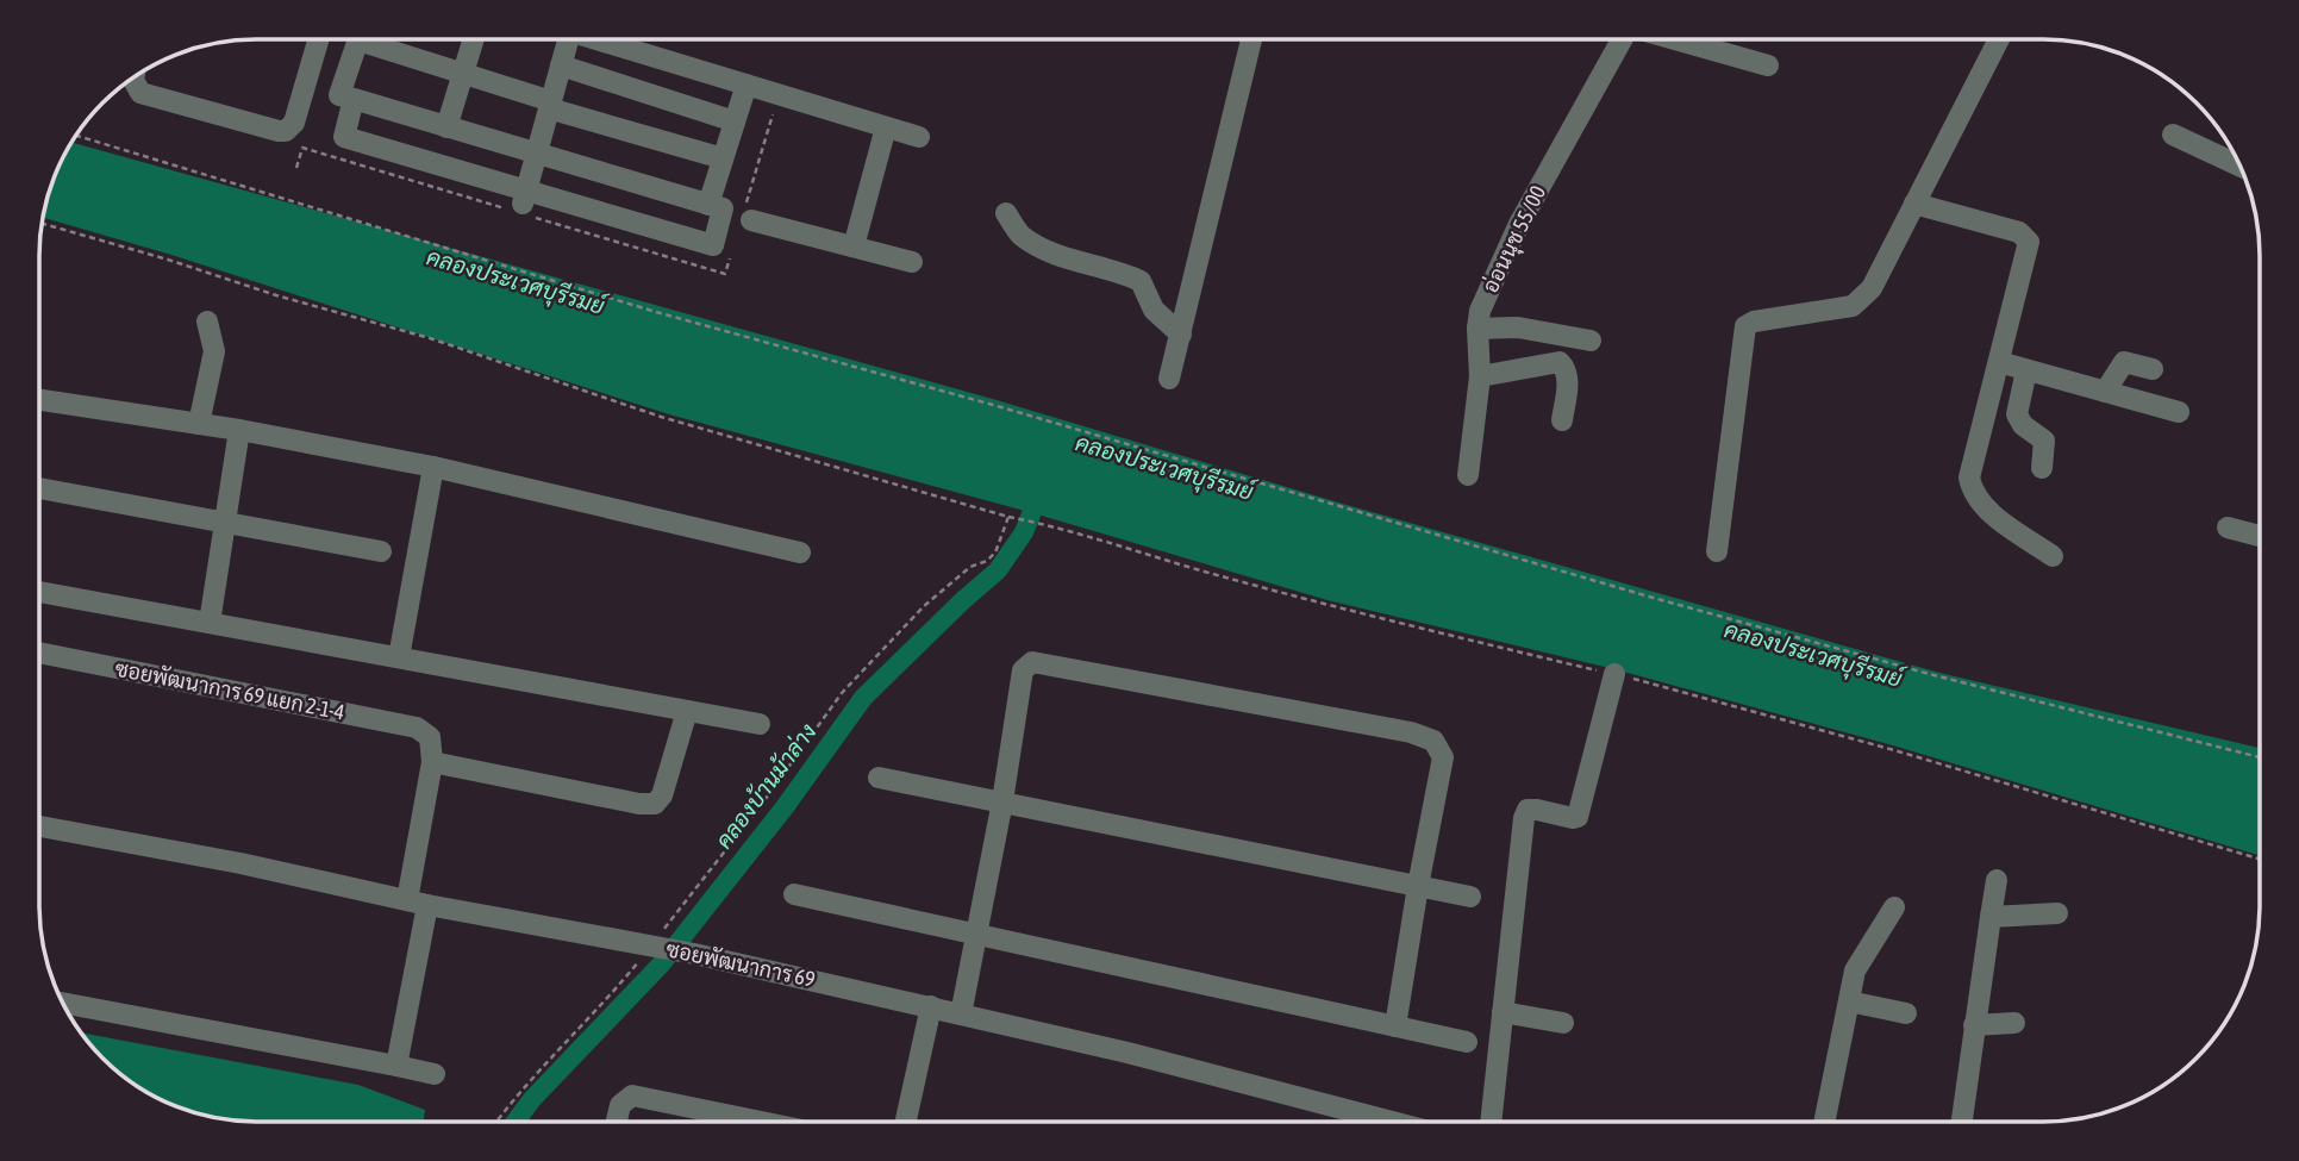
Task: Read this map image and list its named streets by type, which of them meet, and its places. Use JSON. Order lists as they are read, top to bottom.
{
  "streets": {
    "street": ["อ่อนนุช 55/00", "ซอยพัฒนาการ 69 แยก 2-1-4", "ซอยพัฒนาการ 69"]
  },
  "water": ["คลองประเวศบุรีรมย์", "คลองบ้านม้าล่าง"]
}
